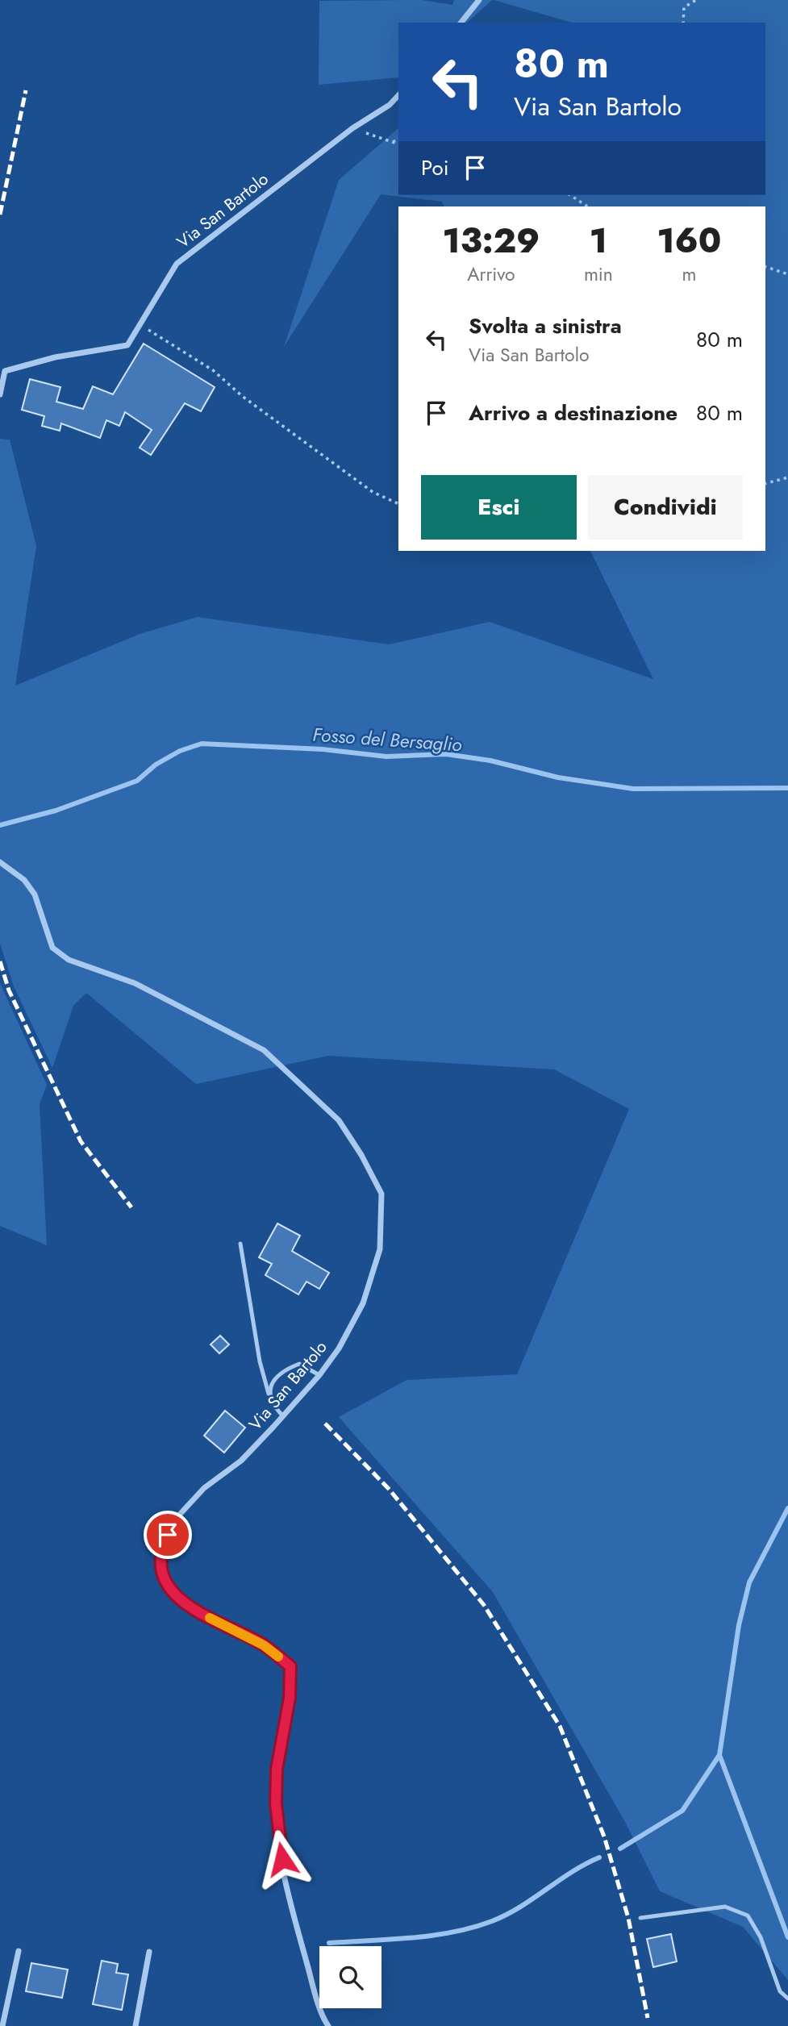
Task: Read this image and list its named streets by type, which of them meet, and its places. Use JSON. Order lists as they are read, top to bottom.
{
  "streets": {
    "street": ["Via San Bartolo"]
  },
  "water": ["Fosso del Bersaglio"],
  "page": {
    "turn": ["80 m", "Via San Bartolo"],
    "then": "Poi",
    "eta": [
      "13:29",
      "Arrivo",
      "1",
      "min",
      "160",
      "m"
    ],
    "list": [
      {
        "name": "Svolta a sinistra",
        "note": "Via San Bartolo",
        "value": "80 m"
      },
      {
        "name": "Arrivo a destinazione",
        "value": "80 m"
      }
    ],
    "buttons": ["Esci", "Condividi"]
  }
}
